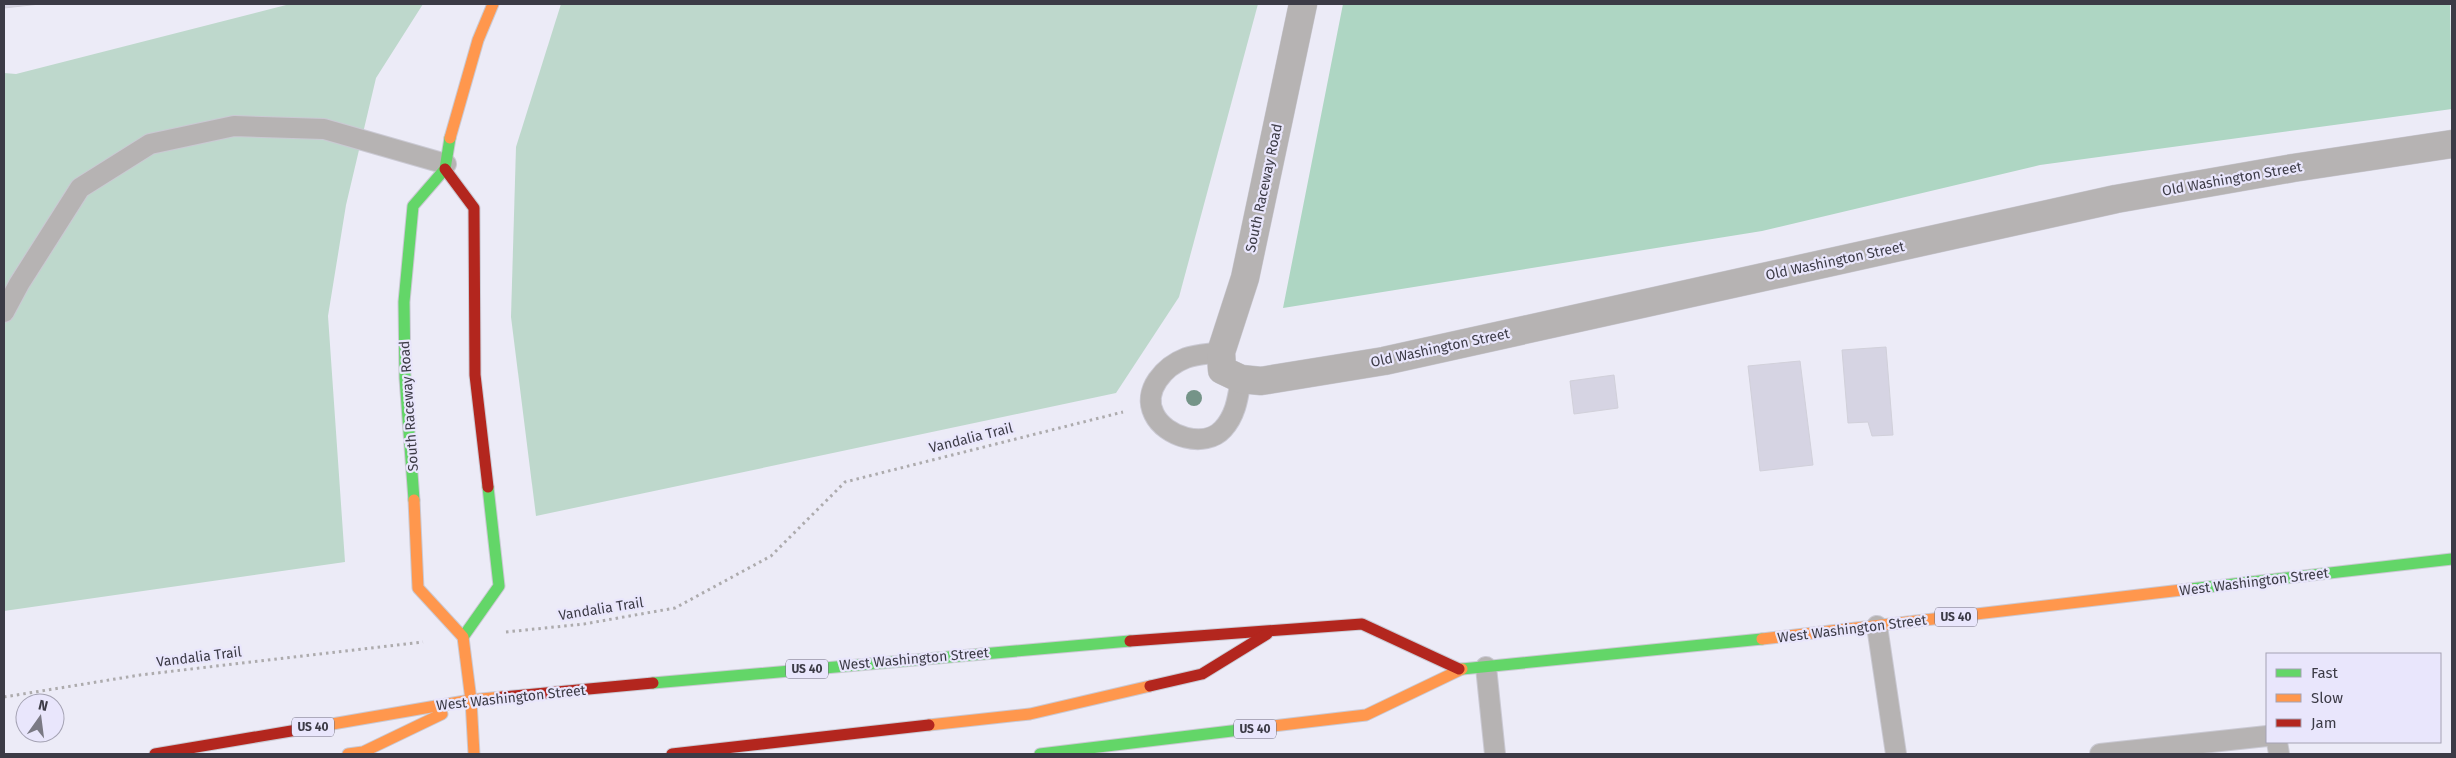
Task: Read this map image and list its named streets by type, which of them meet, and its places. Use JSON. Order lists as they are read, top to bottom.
{
  "streets": {
    "main road": ["South Raceway Road", "West Washington Street", "US 40"],
    "street": ["Old Washington Street"],
    "path": ["Vandalia Trail"]
  },
  "crossings": [
    ["Old Washington Street", "South Raceway Road"],
    ["Old Washington Street", "Vandalia Trail"],
    ["South Raceway Road", "Vandalia Trail"]
  ],
  "legend": ["Fast", "Slow", "Jam"],
  "north": "top"
}
